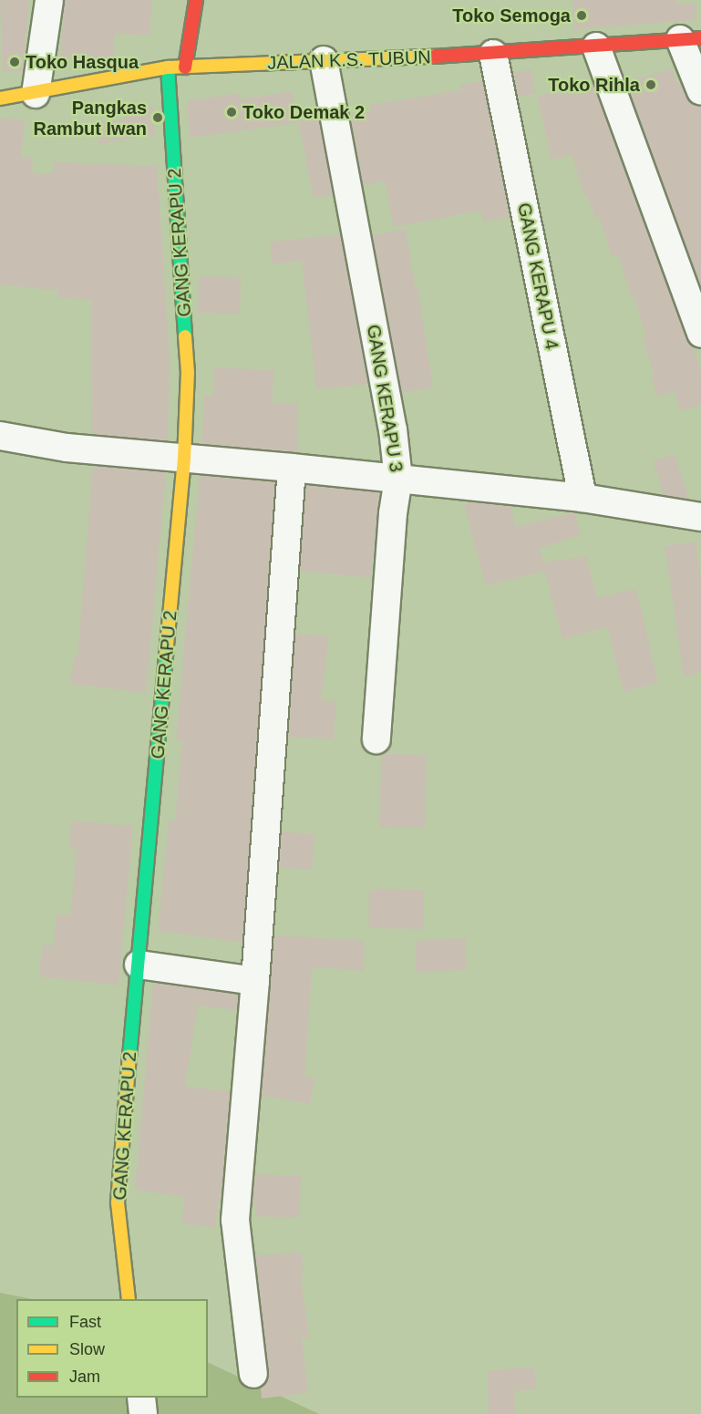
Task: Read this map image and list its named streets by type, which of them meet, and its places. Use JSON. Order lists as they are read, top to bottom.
{
  "streets": {
    "street": [
      "JALAN K.S. TUBUN",
      "GANG KERAPU 2",
      "GANG KERAPU 4",
      "GANG KERAPU 3"
    ]
  },
  "crossings": [
    ["JALAN K.S. TUBUN", "GANG KERAPU 2"],
    ["JALAN K.S. TUBUN", "GANG KERAPU 4"],
    ["JALAN K.S. TUBUN", "GANG KERAPU 3"]
  ],
  "places": [
    "Toko Semoga",
    "Toko Hasqua",
    "Toko Rihla",
    "Toko Demak 2",
    "Pangkas Rambut Iwan"
  ],
  "legend": ["Fast", "Slow", "Jam"]
}
